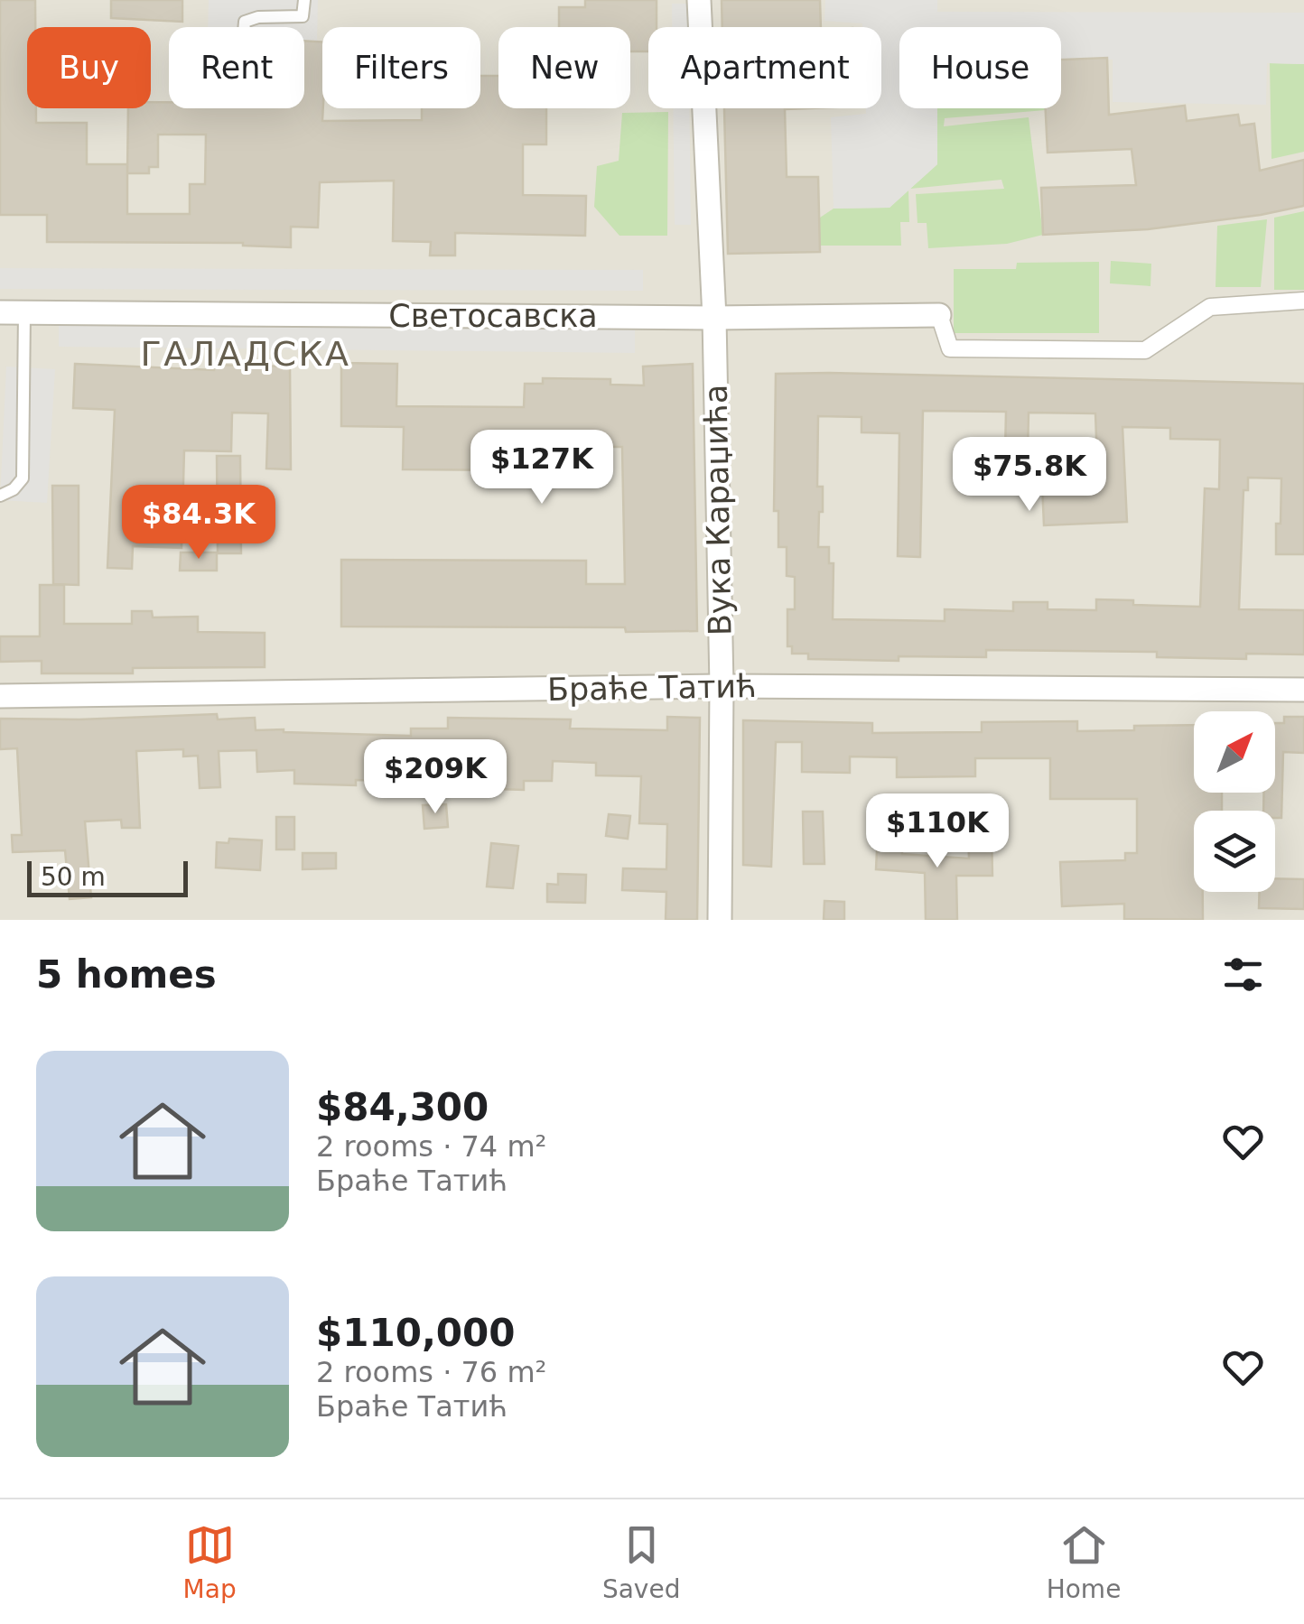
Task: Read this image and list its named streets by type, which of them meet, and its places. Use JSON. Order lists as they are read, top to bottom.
{
  "streets": {
    "street": ["Светосавска", "Вука Караџића", "Браће Татић"]
  },
  "crossings": [
    ["Светосавска", "Вука Караџића"],
    ["Вука Караџића", "Браће Татић"]
  ],
  "districts": ["ГАЛАДСКА"],
  "scale_bar": "50 m",
  "north": "top right",
  "page": {
    "chip": [
      "Buy",
      "Rent",
      "Filters",
      "New",
      "Apartment",
      "House"
    ],
    "price": [
      "$127K",
      "$75.8K",
      "$84.3K",
      "$209K",
      "$110K"
    ],
    "scale": "50 m",
    "heading": "5 homes",
    "list": [
      {
        "name": "$84,300",
        "note": "2 rooms · 74 m² · Браће Татић"
      },
      {
        "name": "$110,000",
        "note": "2 rooms · 76 m² · Браће Татић"
      }
    ],
    "tabs": ["Map", "Saved", "Home"]
  }
}
